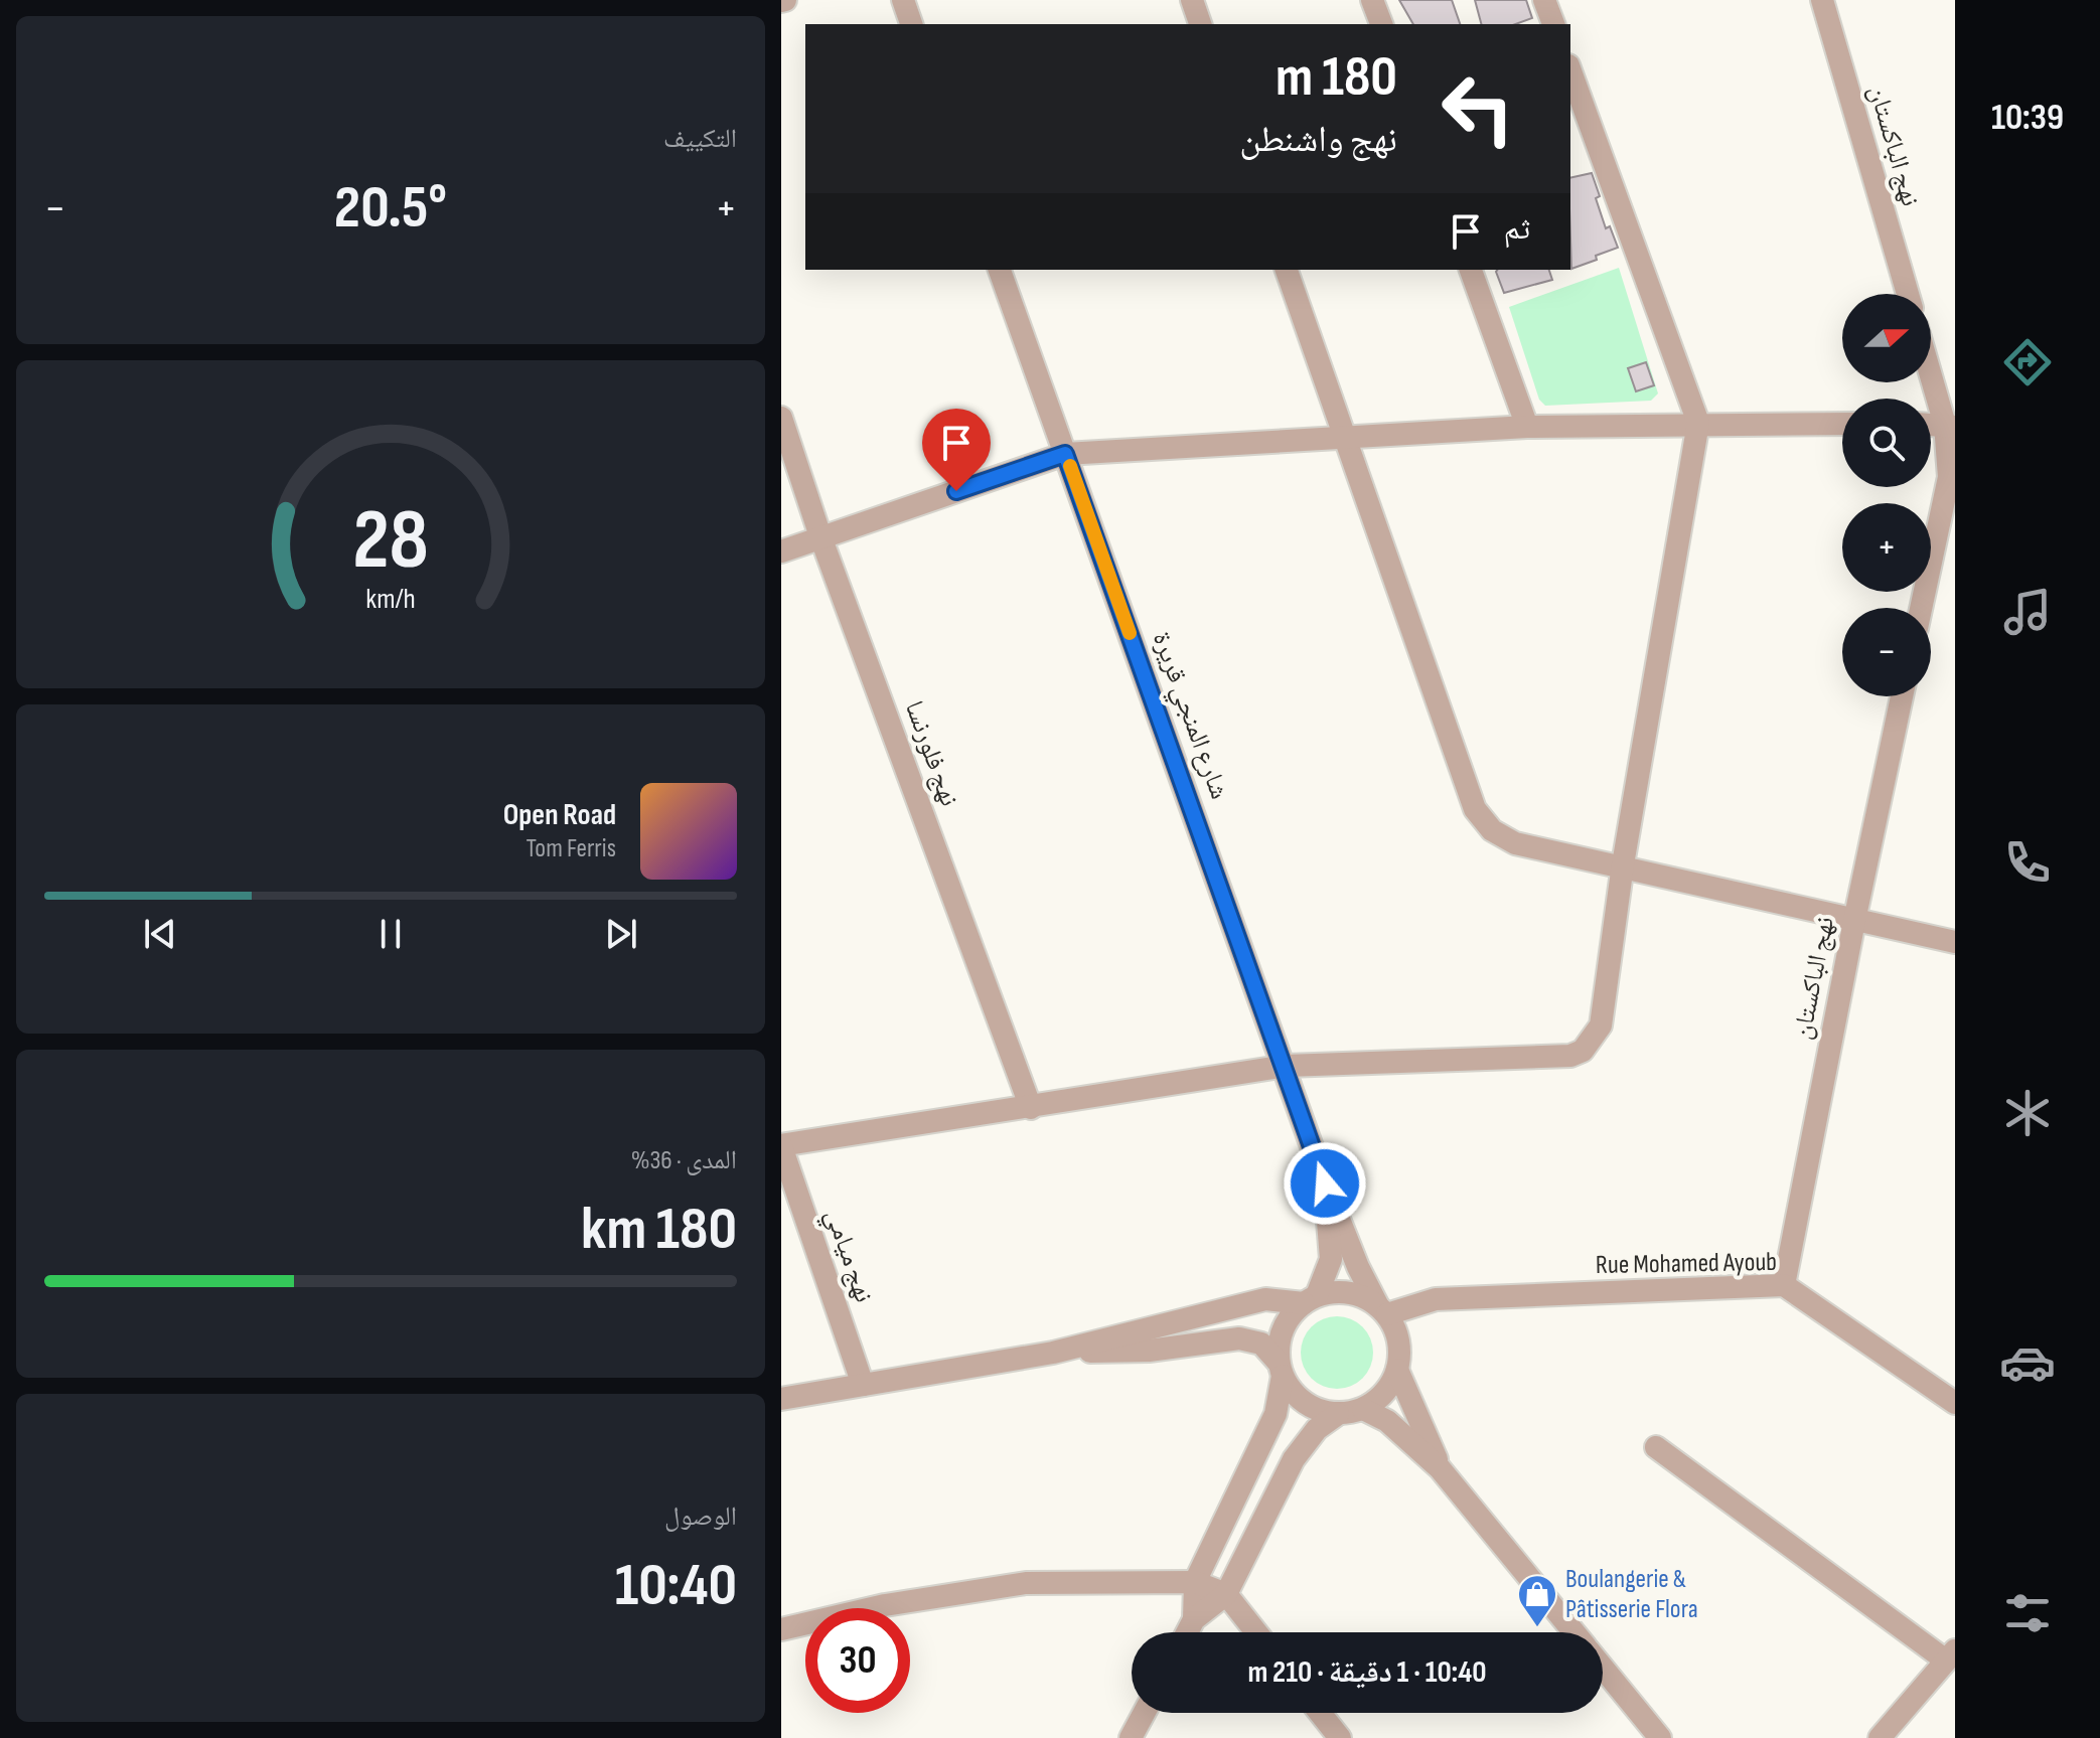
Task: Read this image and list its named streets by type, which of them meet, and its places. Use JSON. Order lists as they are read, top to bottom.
{
  "streets": {
    "street": [
      "نهج الباكستان",
      "شارع المنجي قريرة",
      "نهج فلورنسا",
      "نهج ميامي",
      "Rue Mohamed Ayoub"
    ]
  },
  "crossings": [
    ["نهج الباكستان", "Rue Mohamed Ayoub"],
    ["شارع المنجي قريرة", "Rue Mohamed Ayoub"]
  ],
  "places": {
    "shop": ["Boulangerie & Pâtisserie Flora"]
  },
  "north": "right",
  "page": {
    "tabs": "10:39",
    "tile": [
      "التكييف",
      ["المدى · 36%", "180 km"],
      ["الوصول", "10:40"]
    ],
    "turn": ["180 m", "نهج واشنطن"],
    "heat": ["−", "20.5°", "+"],
    "then": "ثم",
    "map_buttons": ["+", "−"],
    "song": ["Open Road", "Tom Ferris"],
    "limit": "30",
    "trip": "10:40 · 1 دقيقة · 210 m",
    "gauge": ["28", "km/h"]
  }
}
